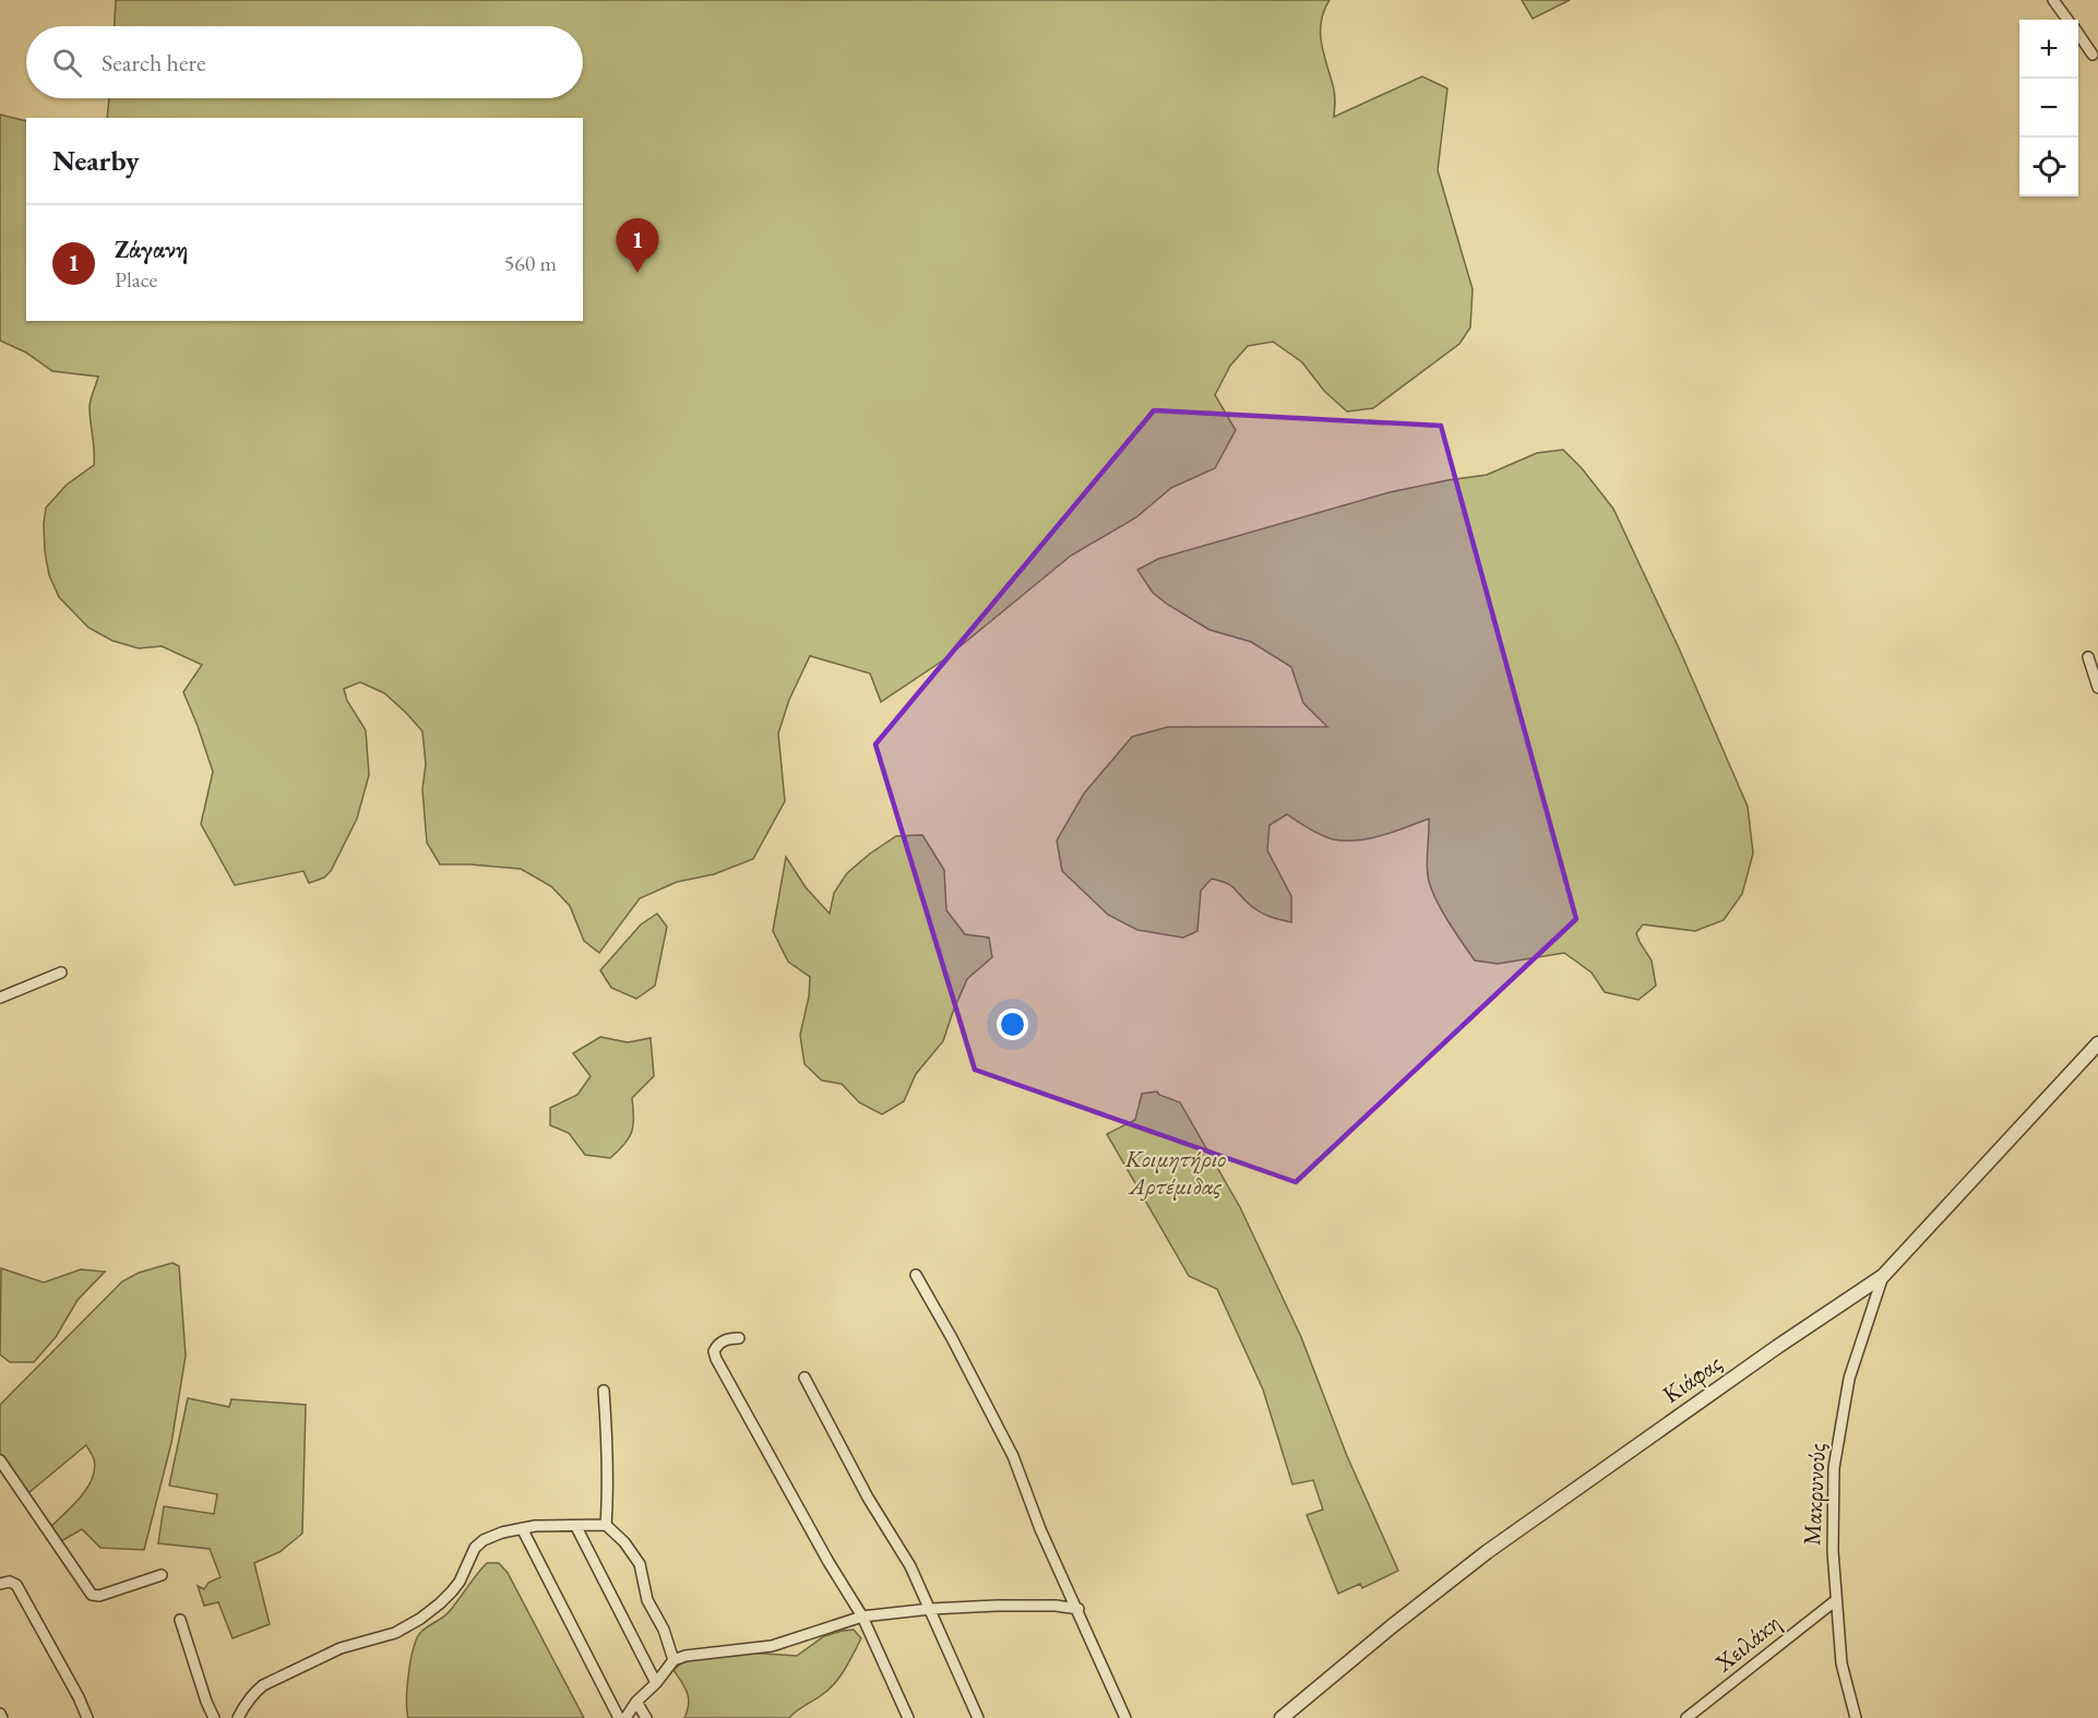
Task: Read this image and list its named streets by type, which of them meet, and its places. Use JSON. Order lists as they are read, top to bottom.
{
  "streets": {
    "street": ["Κιάφας", "Μακρυνούς", "Χειλάκη"]
  },
  "crossings": [
    ["Κιάφας", "Μακρυνούς"],
    ["Μακρυνούς", "Χειλάκη"]
  ],
  "parks": ["Κοιμητήριο Αρτέμιδας"],
  "page": {
    "map_buttons": ["+", "−"],
    "search": "Search here",
    "heading": "Nearby",
    "list": [
      {
        "mark": "1",
        "name": "Ζάγανη",
        "note": "Place",
        "value": "560 m"
      }
    ],
    "pins": "1"
  }
}
